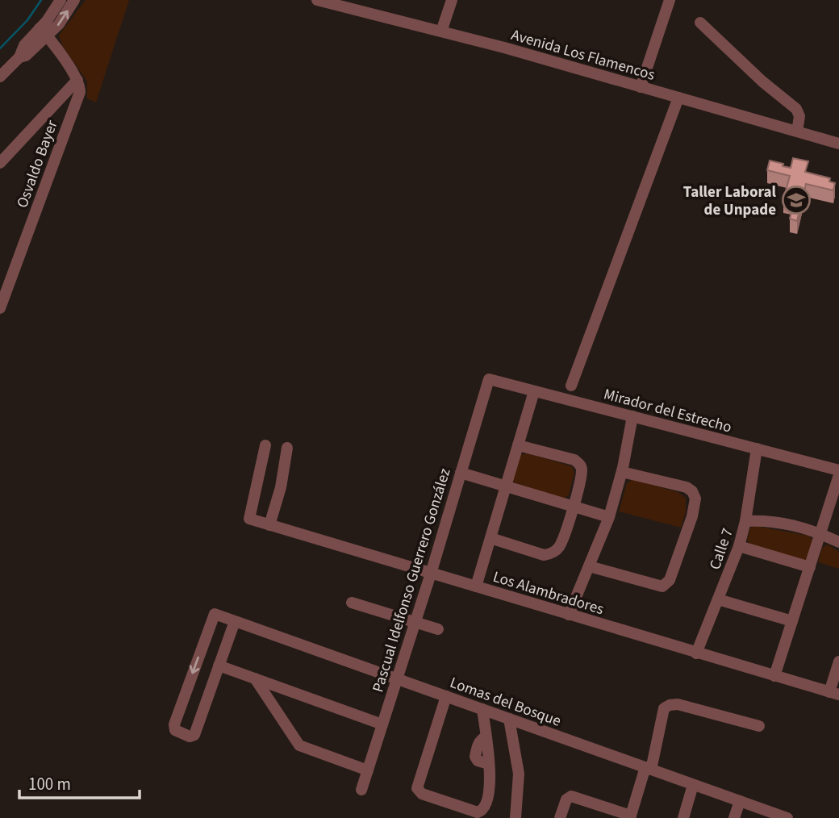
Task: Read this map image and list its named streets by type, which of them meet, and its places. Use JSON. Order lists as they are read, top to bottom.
{
  "streets": {
    "street": [
      "Avenida Los Flamencos",
      "Osvaldo Bayer",
      "Mirador del Estrecho",
      "Calle 7",
      "Pascual Idelfonso Guerrero González",
      "Los Alambradores",
      "Lomas del Bosque"
    ]
  },
  "crossings": [
    ["Mirador del Estrecho", "Calle 7"],
    ["Mirador del Estrecho", "Pascual Idelfonso Guerrero González"],
    ["Calle 7", "Los Alambradores"],
    ["Pascual Idelfonso Guerrero González", "Los Alambradores"],
    ["Pascual Idelfonso Guerrero González", "Lomas del Bosque"]
  ],
  "places": {
    "school or university": ["Taller Laboral de Unpade"]
  },
  "scale_bar": "100 m"
}
